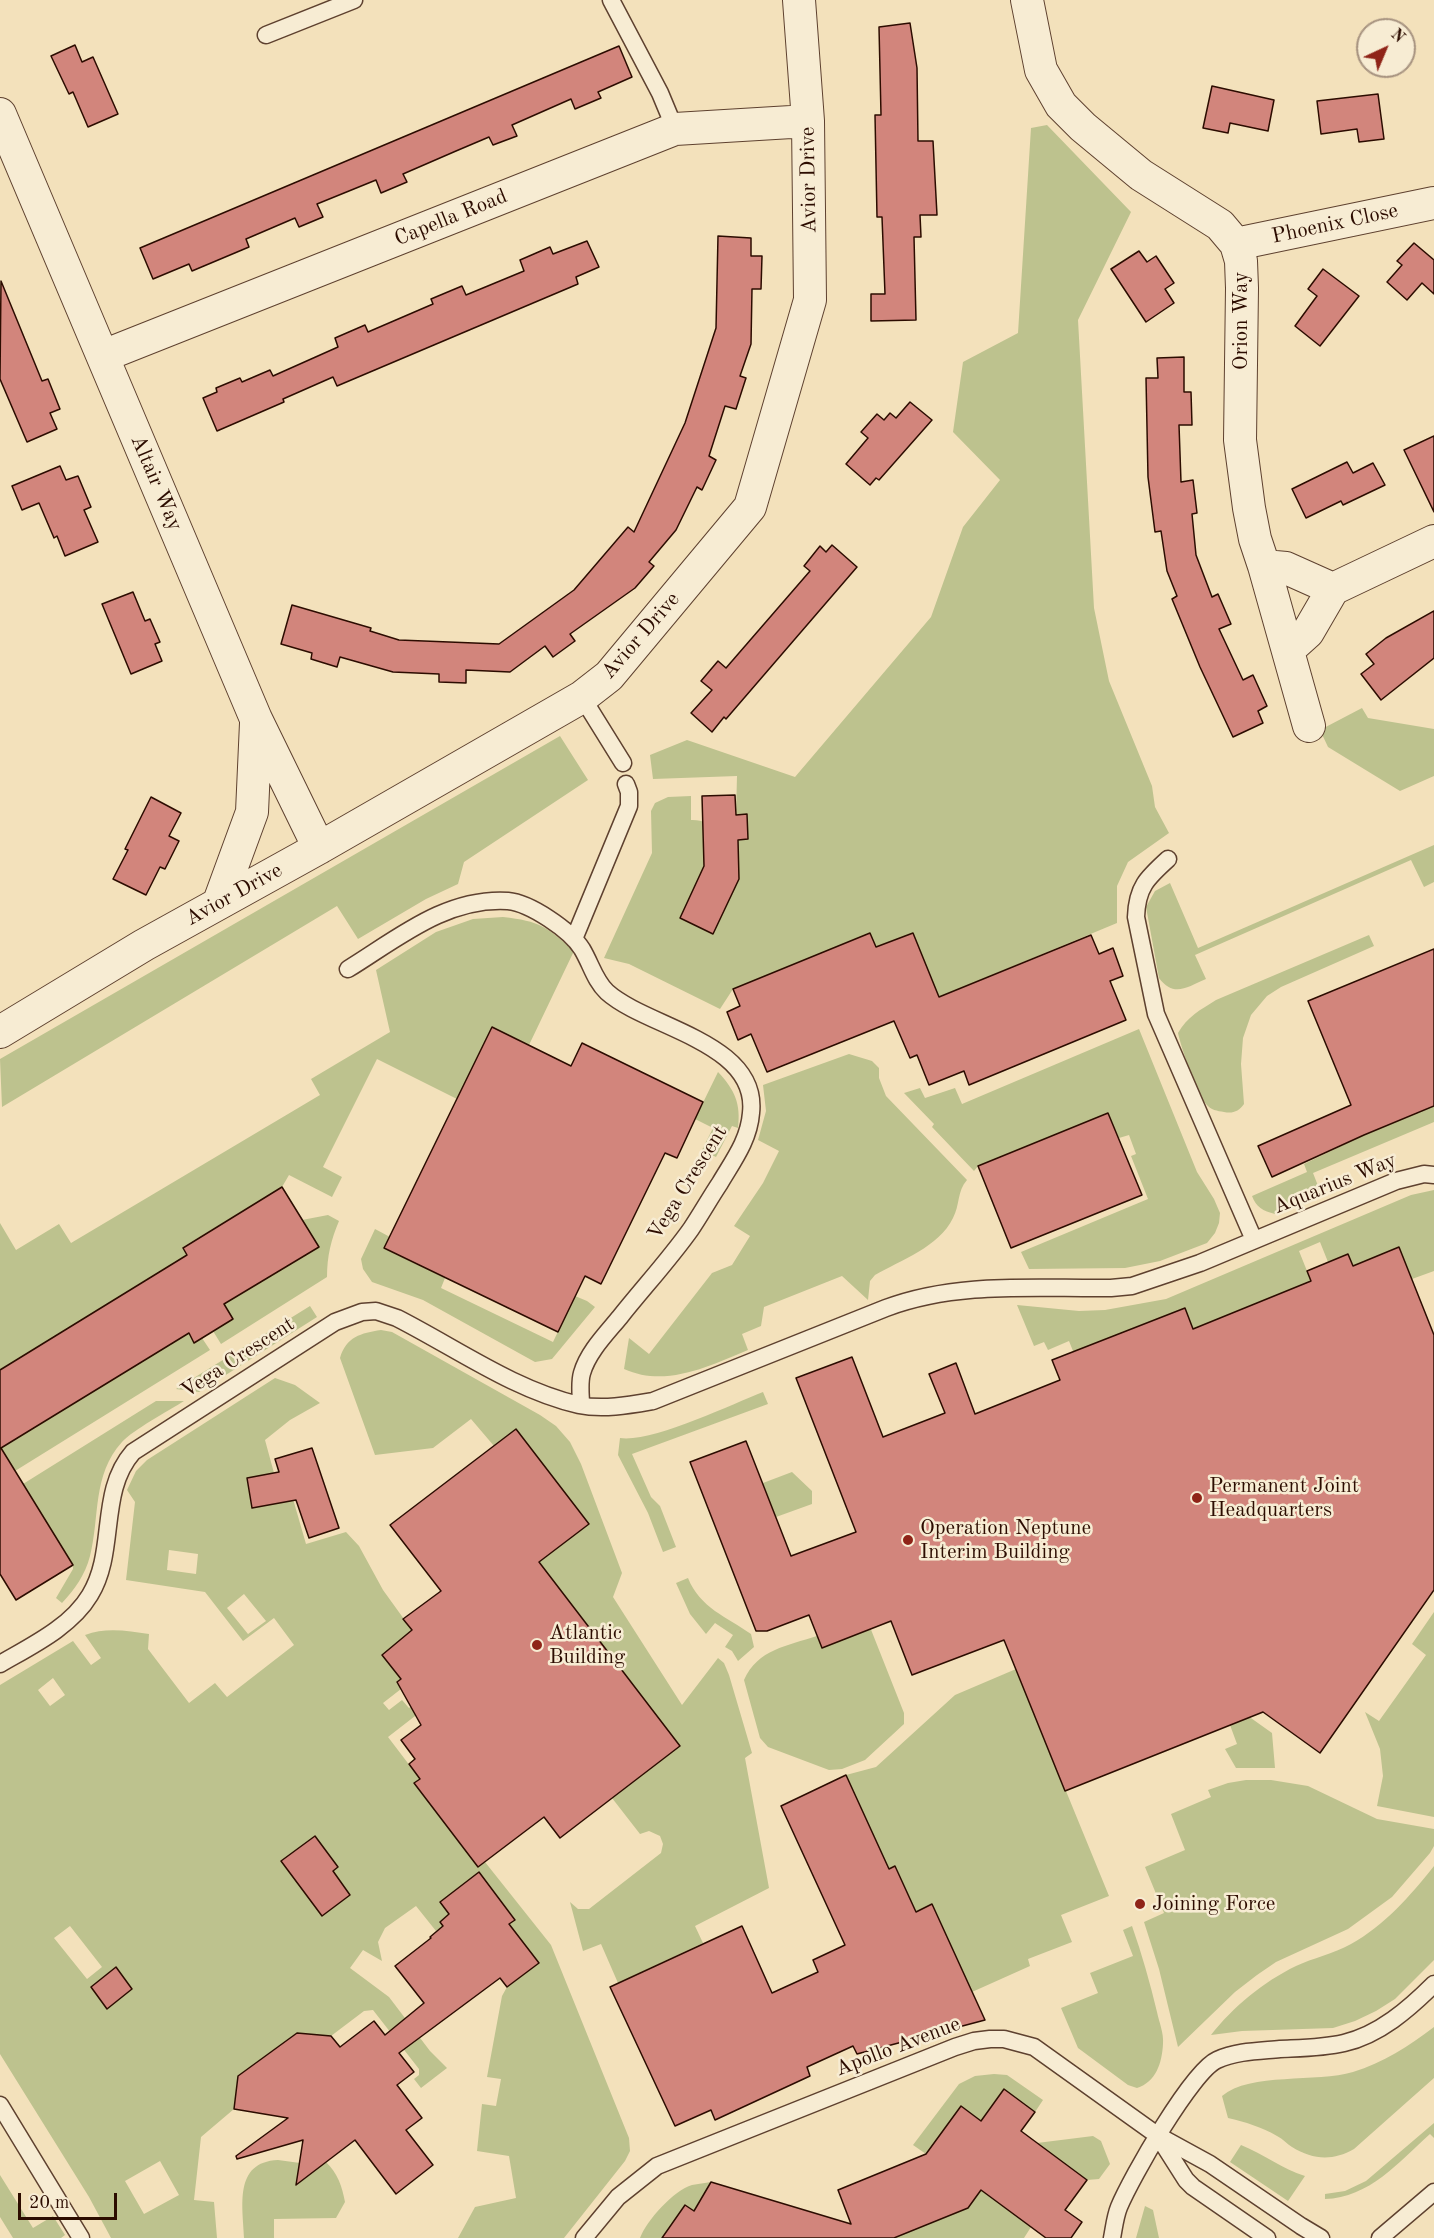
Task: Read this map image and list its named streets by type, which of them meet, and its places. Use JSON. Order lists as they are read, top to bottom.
{
  "streets": {
    "street": [
      "Avior Drive",
      "Capella Road",
      "Phoenix Close",
      "Orion Way",
      "Altair Way"
    ],
    "lane": ["Vega Crescent", "Aquarius Way", "Apollo Avenue"]
  },
  "crossings": [
    ["Avior Drive", "Capella Road"],
    ["Avior Drive", "Altair Way"],
    ["Capella Road", "Altair Way"],
    ["Phoenix Close", "Orion Way"],
    ["Vega Crescent", "Aquarius Way"]
  ],
  "places": [
    "Permanent Joint Headquarters",
    "Operation Neptune Interim Building",
    "Atlantic Building",
    "Joining Force"
  ],
  "scale_bar": "20 m",
  "north": "top right"
}
